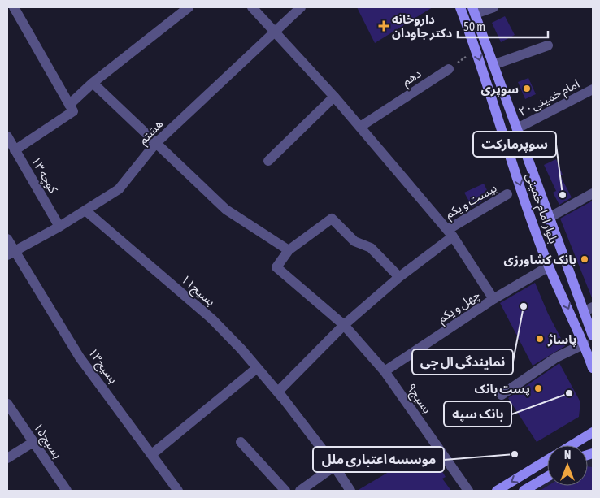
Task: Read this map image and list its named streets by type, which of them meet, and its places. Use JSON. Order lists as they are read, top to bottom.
{
  "streets": {
    "main road": ["بلوار امام خمینی"],
    "street": [
      "دهم",
      "امام خمینی۲۰",
      "هشتم",
      "کوچه ۱۳",
      "بیست و یکم",
      "بسیج۱۱",
      "چهل و یکم",
      "بسیج۱۳",
      "بسیج۹",
      "بسیج۱۵"
    ]
  },
  "crossings": [
    ["امام خمینی۲۰", "بلوار امام خمینی"],
    ["هشتم", "کوچه ۱۳"],
    ["هشتم", "بسیج۱۱"],
    ["هشتم", "بسیج۱۳"],
    ["بیست و یکم", "بسیج۱۱"],
    ["بیست و یکم", "بسیج۹"],
    ["بلوار امام خمینی", "چهل و یکم"],
    ["چهل و یکم", "بسیج۹"]
  ],
  "places": {
    "health": ["داروخانه دکتر جاودان"],
    "other": [
      "سوپری",
      "سوپرمارکت",
      "بانک کشاورزی",
      "نمایندگی ال جی",
      "پاساژ",
      "پست بانک",
      "بانک سپه",
      "موسسه اعتباری ملل"
    ]
  },
  "scale_bar": "50 m",
  "north": "top"
}
